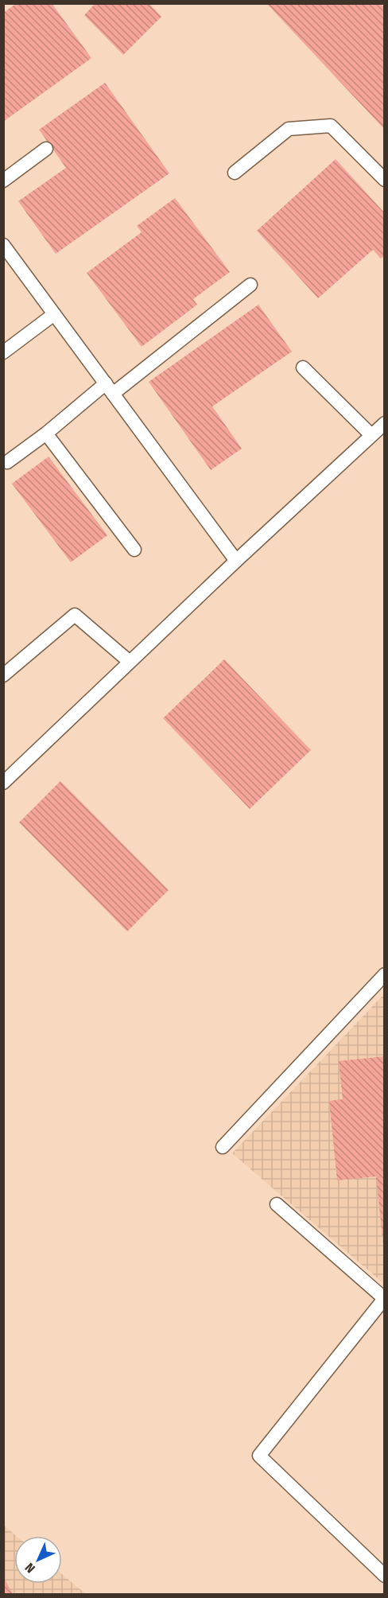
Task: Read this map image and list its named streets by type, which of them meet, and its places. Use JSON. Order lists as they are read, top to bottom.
{
  "north": "bottom left"
}
